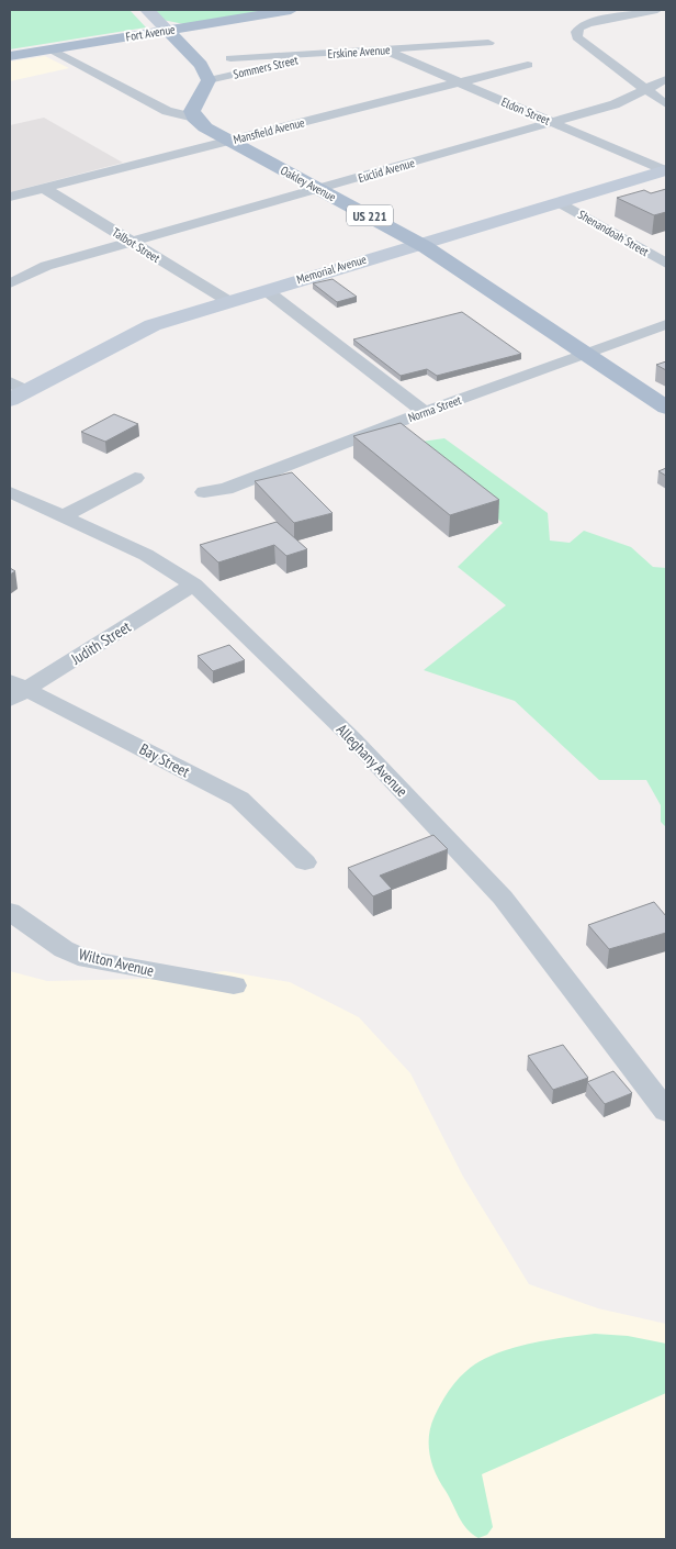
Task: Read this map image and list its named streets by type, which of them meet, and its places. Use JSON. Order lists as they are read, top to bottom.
{
  "streets": {
    "main road": [
      "Fort Avenue",
      "Oakley Avenue",
      "US 221",
      "Memorial Avenue"
    ],
    "street": [
      "Erskine Avenue",
      "Sommers Street",
      "Eldon Street",
      "Mansfield Avenue",
      "Euclid Avenue",
      "Shenandoah Street",
      "Talbot Street",
      "Norma Street",
      "Judith Street",
      "Bay Street",
      "Alleghany Avenue",
      "Wilton Avenue"
    ]
  },
  "crossings": [
    ["Fort Avenue", "Oakley Avenue"],
    ["Erskine Avenue", "Sommers Street"],
    ["Erskine Avenue", "Eldon Street"],
    ["Eldon Street", "Mansfield Avenue"],
    ["Eldon Street", "Euclid Avenue"],
    ["Eldon Street", "Memorial Avenue"],
    ["Mansfield Avenue", "Oakley Avenue"],
    ["Mansfield Avenue", "Talbot Street"],
    ["Euclid Avenue", "Oakley Avenue"],
    ["Euclid Avenue", "Talbot Street"],
    ["Oakley Avenue", "Memorial Avenue"],
    ["Oakley Avenue", "Norma Street"],
    ["Shenandoah Street", "Memorial Avenue"],
    ["Talbot Street", "Memorial Avenue"],
    ["Judith Street", "Bay Street"],
    ["Judith Street", "Alleghany Avenue"]
  ]
}
